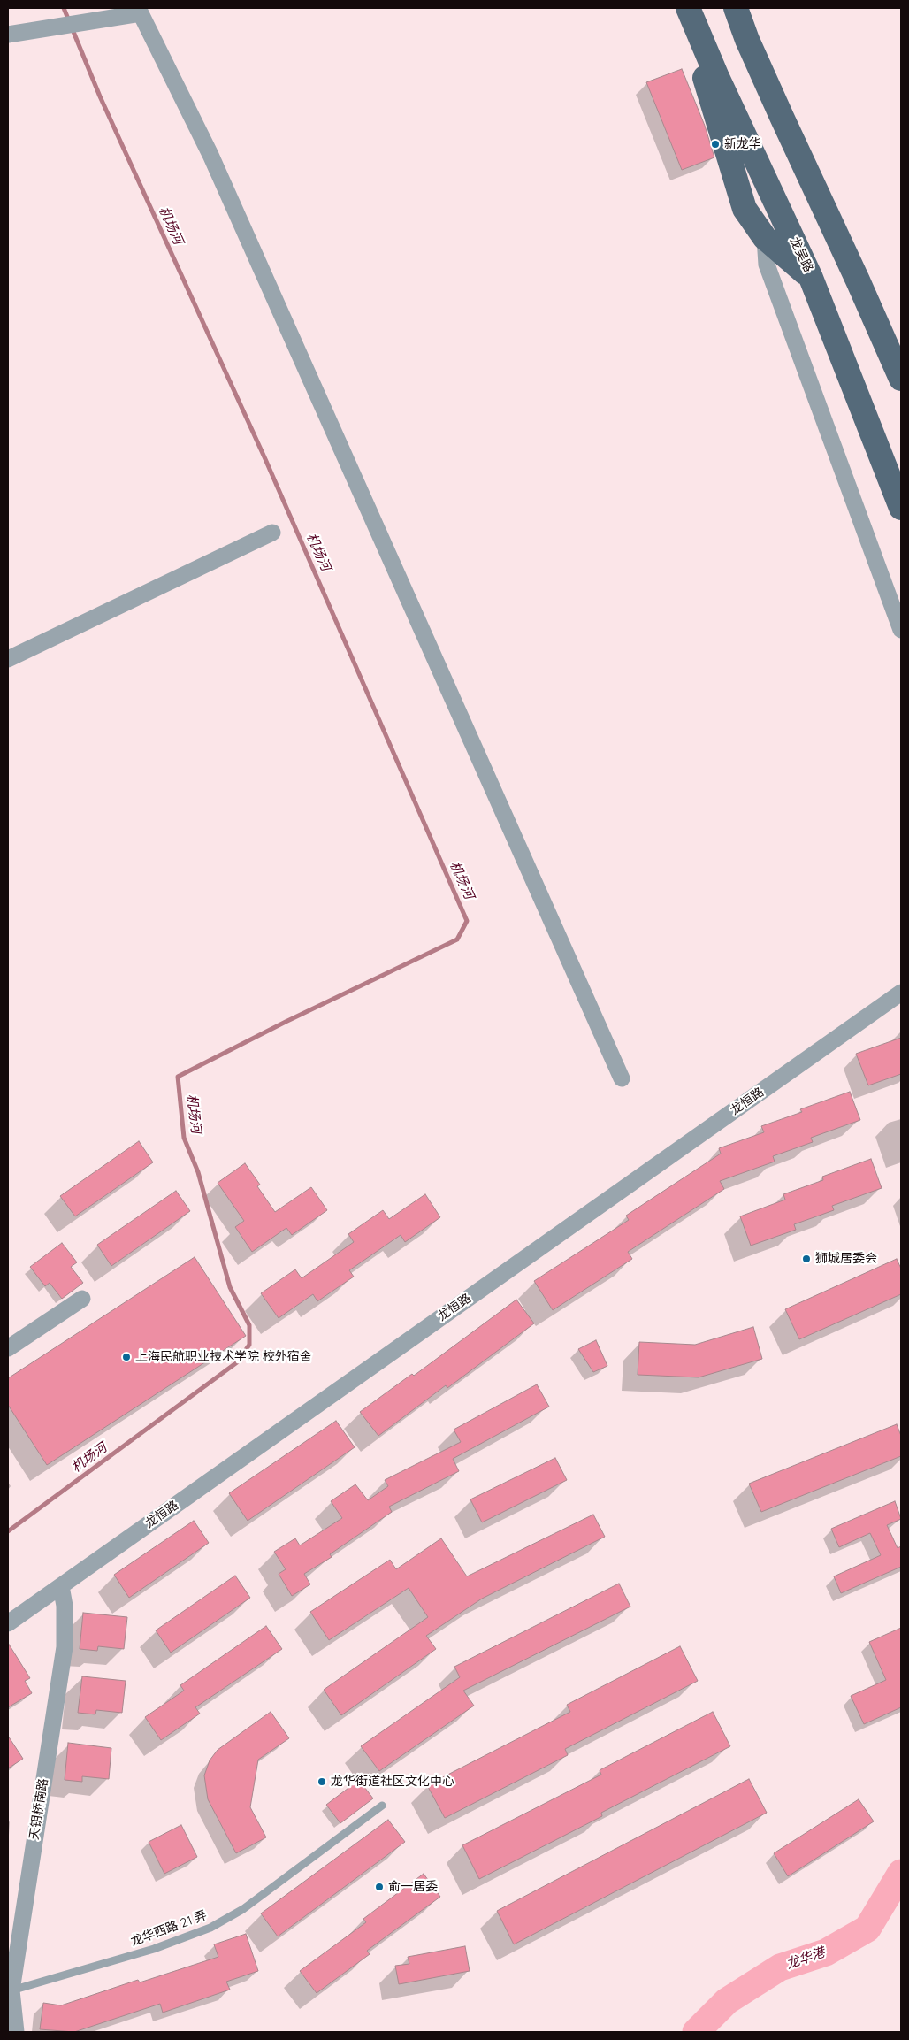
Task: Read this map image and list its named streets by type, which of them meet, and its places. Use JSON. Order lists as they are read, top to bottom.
{
  "streets": {
    "main road": ["龙吴路"],
    "street": ["龙恒路", "天钥桥南路"],
    "lane": ["龙华西路 21 弄"]
  },
  "crossings": [
    ["龙恒路", "天钥桥南路"],
    ["天钥桥南路", "龙华西路 21 弄"]
  ],
  "water": ["机场河", "龙华港"],
  "places": [
    "新龙华",
    "狮城居委会",
    "上海民航职业技术学院 校外宿舍",
    "龙华街道社区文化中心",
    "俞一居委"
  ]
}
